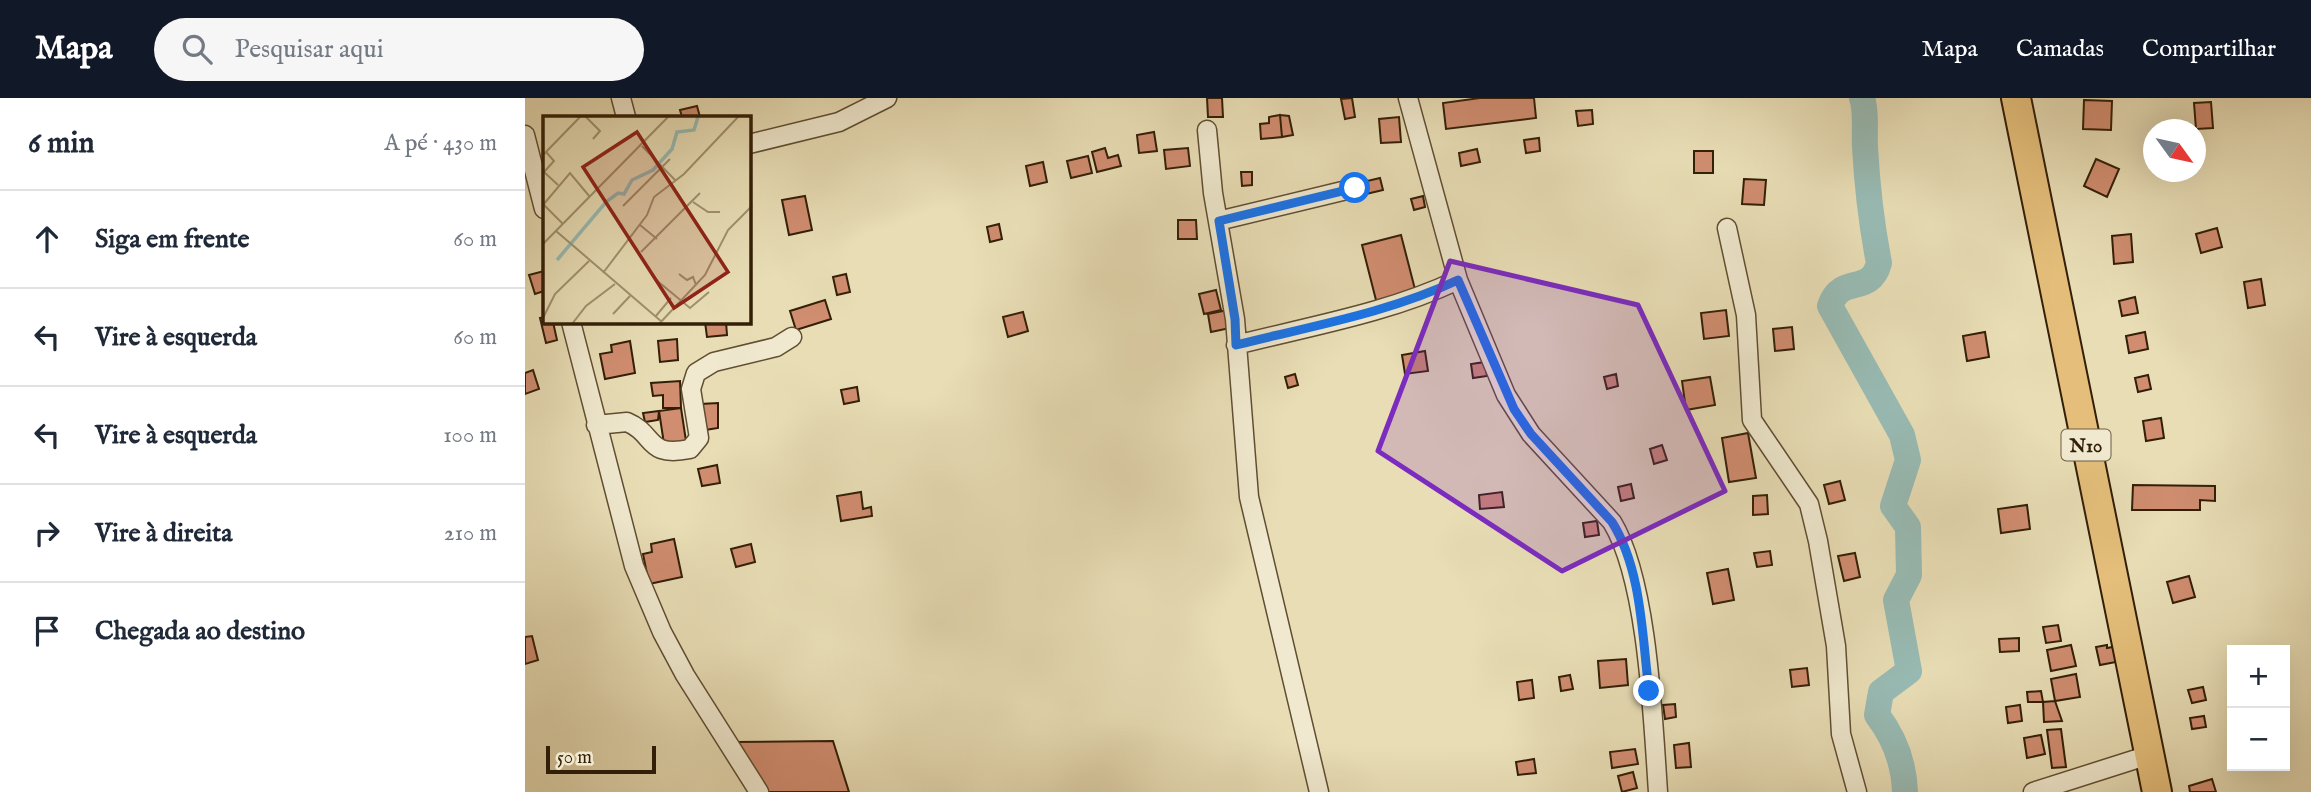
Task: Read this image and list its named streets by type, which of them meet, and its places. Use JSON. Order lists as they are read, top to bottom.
{
  "streets": {
    "main road": ["N10"]
  },
  "scale_bar": "50 m",
  "north": "bottom right",
  "page": {
    "header": "Mapa",
    "search": "Pesquisar aqui",
    "nav": ["Mapa", "Camadas", "Compartilhar"],
    "heading": ["6 min", "A pé · 430 m"],
    "list": [
      ["Siga em frente", "60 m"],
      ["Vire à esquerda", "60 m"],
      ["Vire à esquerda", "100 m"],
      ["Vire à direita", "210 m"],
      "Chegada ao destino"
    ],
    "map_buttons": ["+", "−"],
    "scale": "50 m"
  }
}
